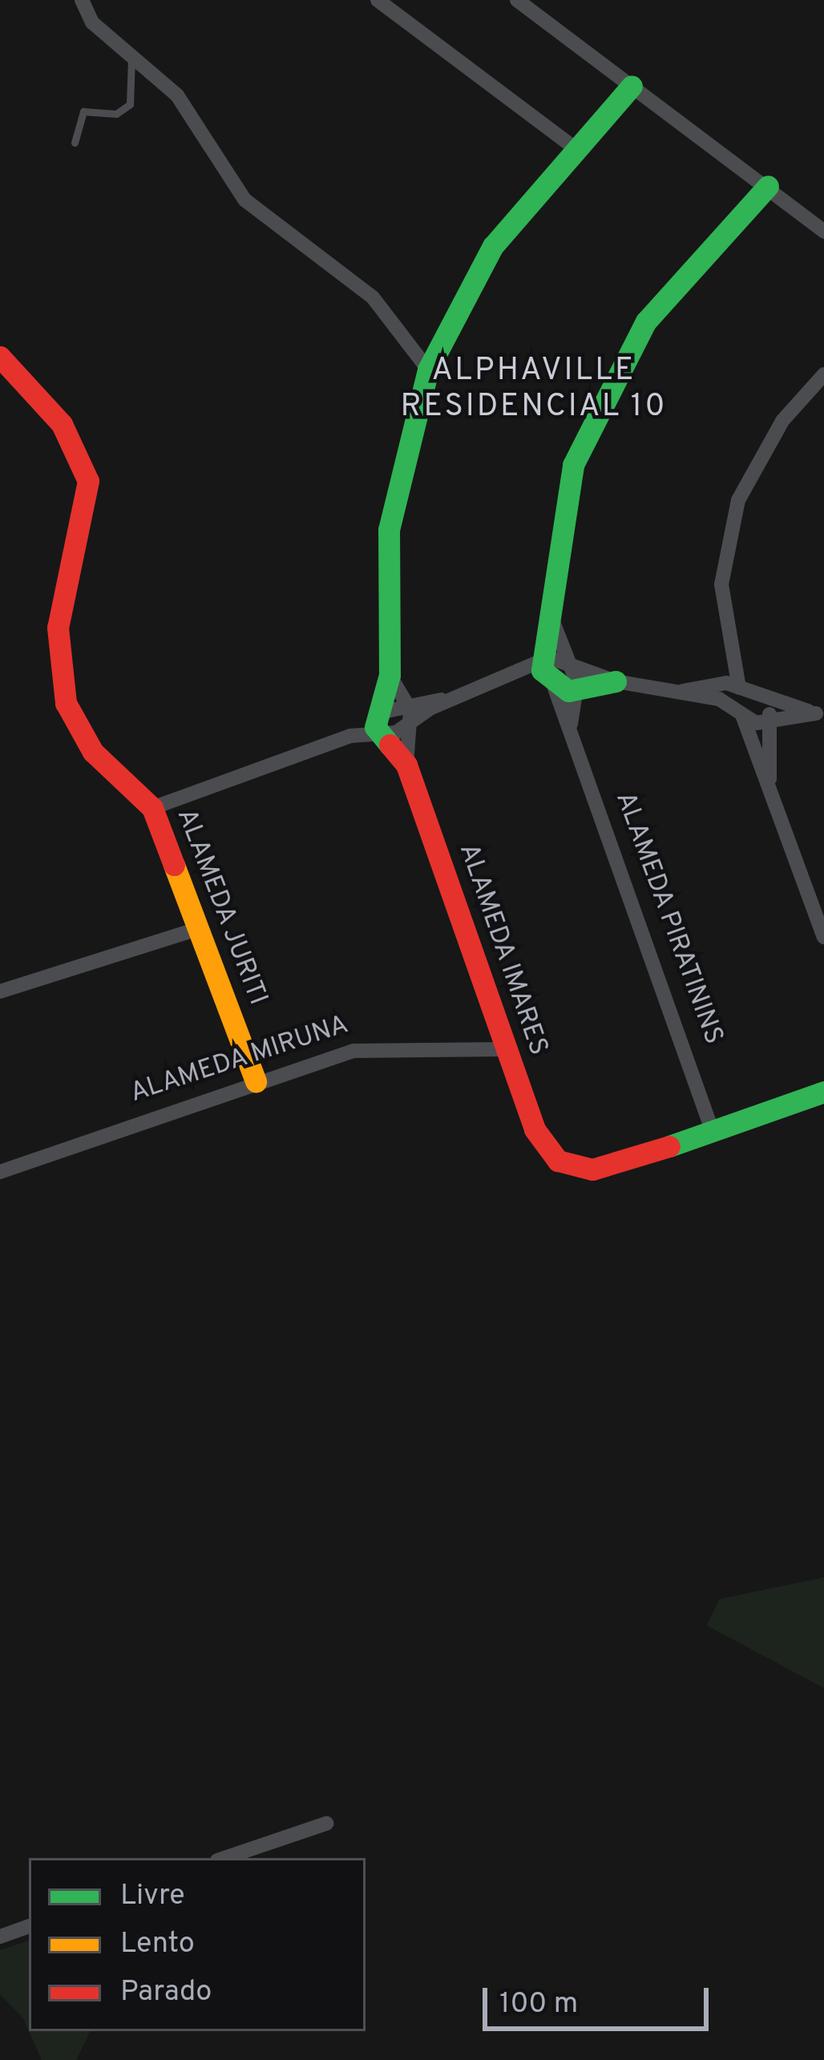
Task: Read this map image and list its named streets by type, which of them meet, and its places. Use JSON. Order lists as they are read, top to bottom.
{
  "streets": {
    "street": [
      "ALAMEDA JURITI",
      "ALAMEDA PIRATININS",
      "ALAMEDA IMARES",
      "ALAMEDA MIRUNA"
    ]
  },
  "crossings": [
    ["ALAMEDA JURITI", "ALAMEDA MIRUNA"],
    ["ALAMEDA PIRATININS", "ALAMEDA IMARES"],
    ["ALAMEDA IMARES", "ALAMEDA MIRUNA"]
  ],
  "districts": ["ALPHAVILLE RESIDENCIAL 10"],
  "legend": ["Livre", "Lento", "Parado"],
  "scale_bar": "100 m"
}
